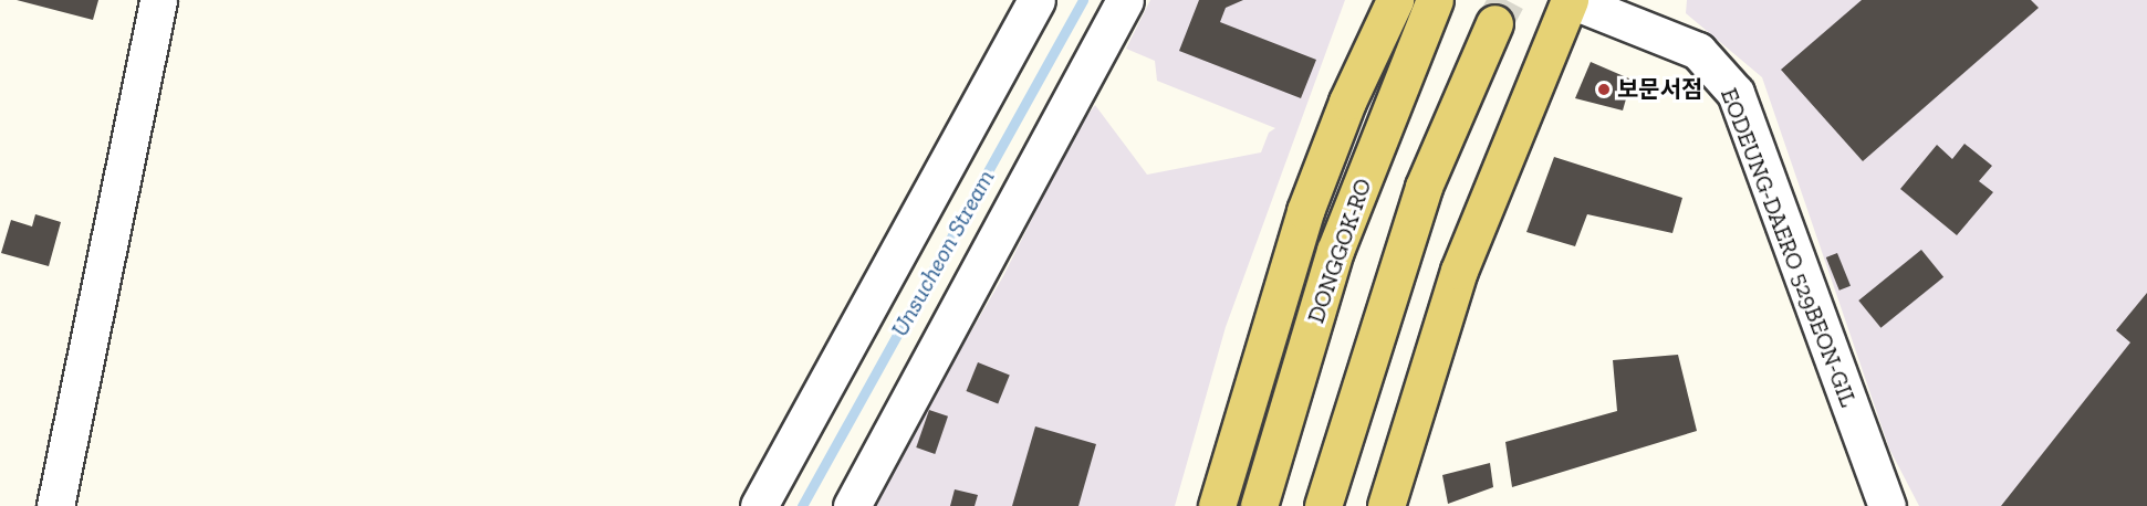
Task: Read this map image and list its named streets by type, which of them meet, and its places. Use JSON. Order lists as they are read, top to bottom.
{
  "streets": {
    "main road": ["DONGGOK-RO"],
    "street": ["EODEUNG-DAERO 529BEON-GIL"]
  },
  "water": ["Unsucheon Stream"],
  "places": ["보문서점"]
}
